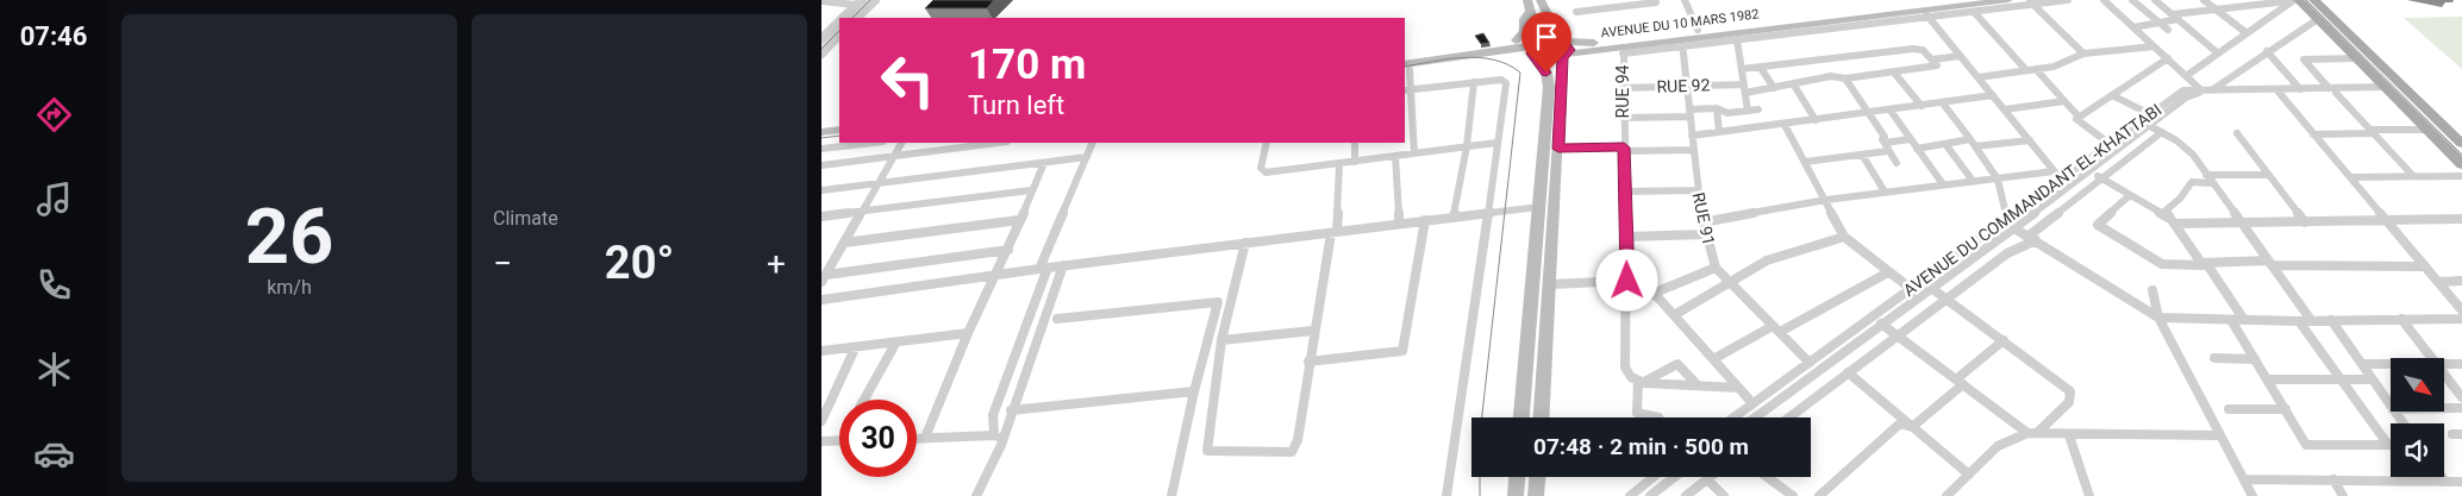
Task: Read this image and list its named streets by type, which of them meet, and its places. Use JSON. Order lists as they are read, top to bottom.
{
  "streets": {
    "main road": ["AVENUE DU 10 MARS 1982"],
    "street": [
      "RUE 92",
      "RUE 94",
      "AVENUE DU COMMANDANT EL-KHATTABI",
      "RUE 91"
    ]
  },
  "crossings": [
    ["AVENUE DU 10 MARS 1982", "RUE 94"],
    ["AVENUE DU 10 MARS 1982", "RUE 91"],
    ["RUE 92", "RUE 94"],
    ["RUE 92", "RUE 91"],
    ["AVENUE DU COMMANDANT EL-KHATTABI", "RUE 91"]
  ],
  "north": "bottom right",
  "page": {
    "tabs": "07:46",
    "tile": [
      ["26", "km/h"],
      "Climate"
    ],
    "turn": ["170 m", "Turn left"],
    "heat": ["−", "20°", "+"],
    "limit": "30",
    "trip": "07:48 · 2 min · 500 m"
  }
}
